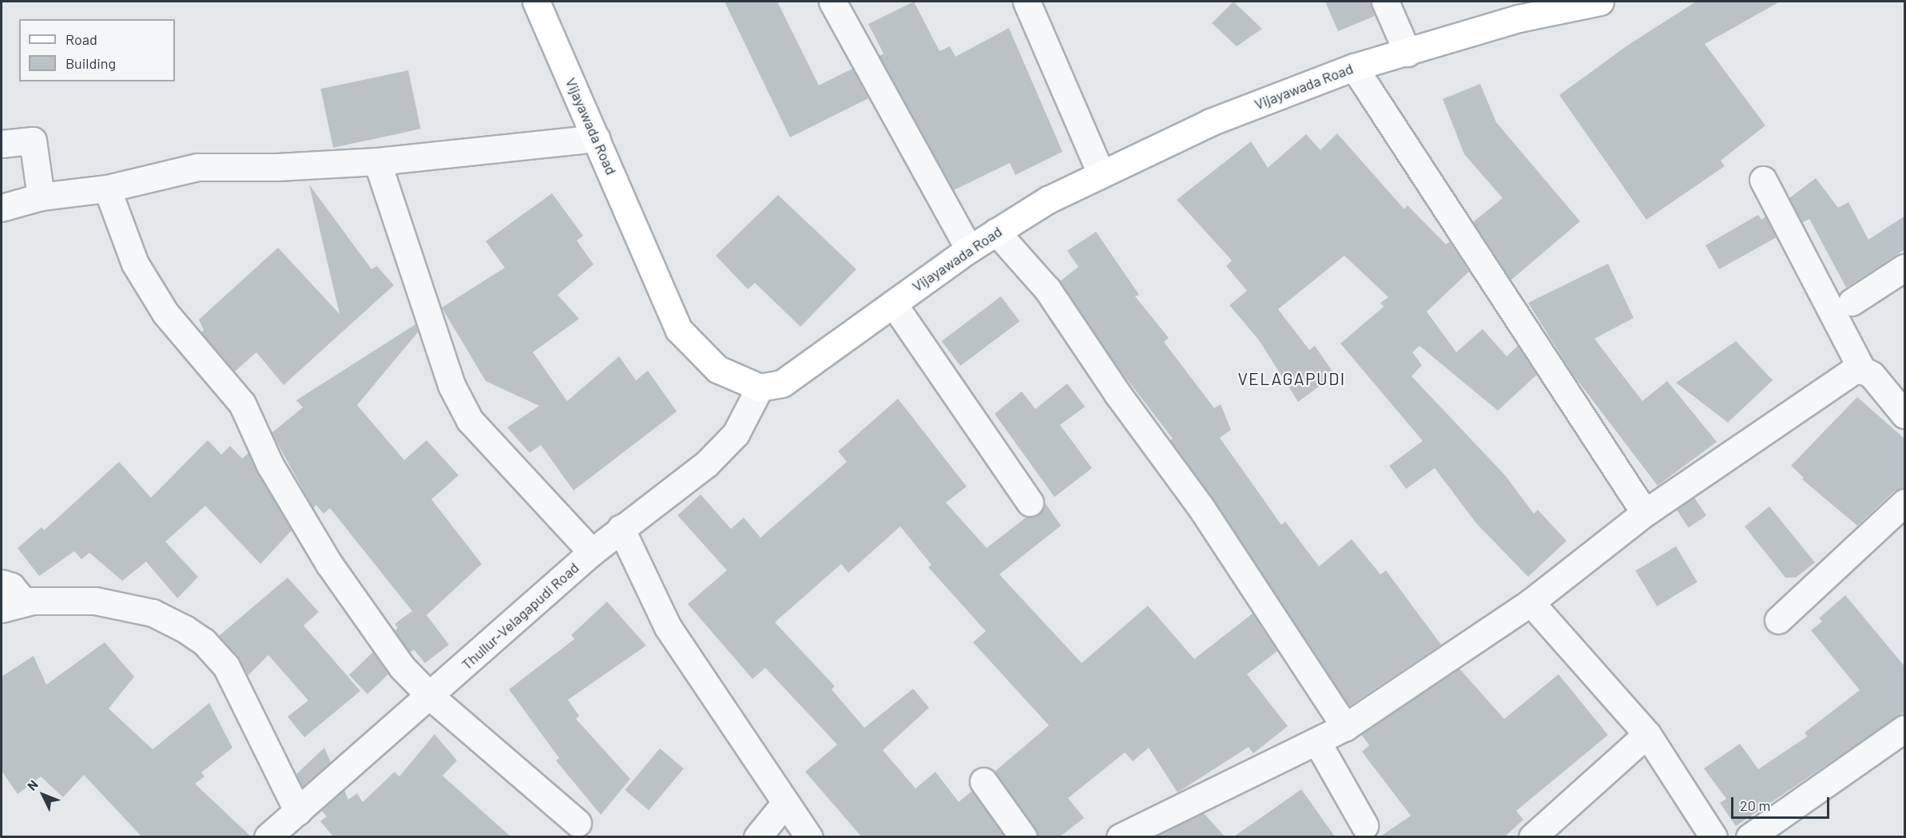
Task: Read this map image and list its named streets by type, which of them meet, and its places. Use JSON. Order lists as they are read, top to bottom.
{
  "streets": {
    "main road": ["Vijayawada Road"],
    "street": ["Thullur-Velagapudi Road"]
  },
  "crossings": [
    ["Vijayawada Road", "Thullur-Velagapudi Road"]
  ],
  "districts": ["VELAGAPUDI"],
  "legend": ["Road", "Building"],
  "scale_bar": "20 m",
  "north": "top left"
}
